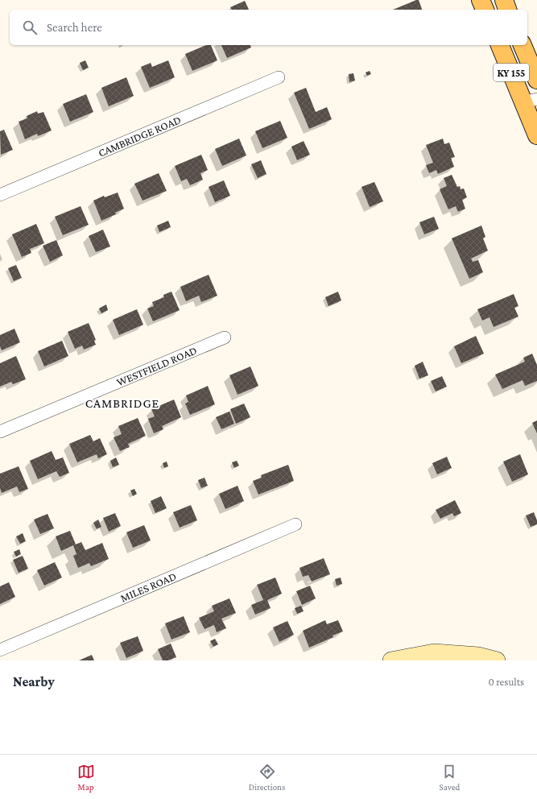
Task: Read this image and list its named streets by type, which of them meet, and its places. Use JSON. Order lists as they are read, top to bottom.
{
  "streets": {
    "main road": ["KY 155"],
    "street": ["CAMBRIDGE ROAD", "WESTFIELD ROAD", "MILES ROAD"]
  },
  "districts": ["CAMBRIDGE"],
  "page": {
    "search": "Search here",
    "heading": ["Nearby", "0 results"],
    "nav": ["Map", "Directions", "Saved"]
  }
}
